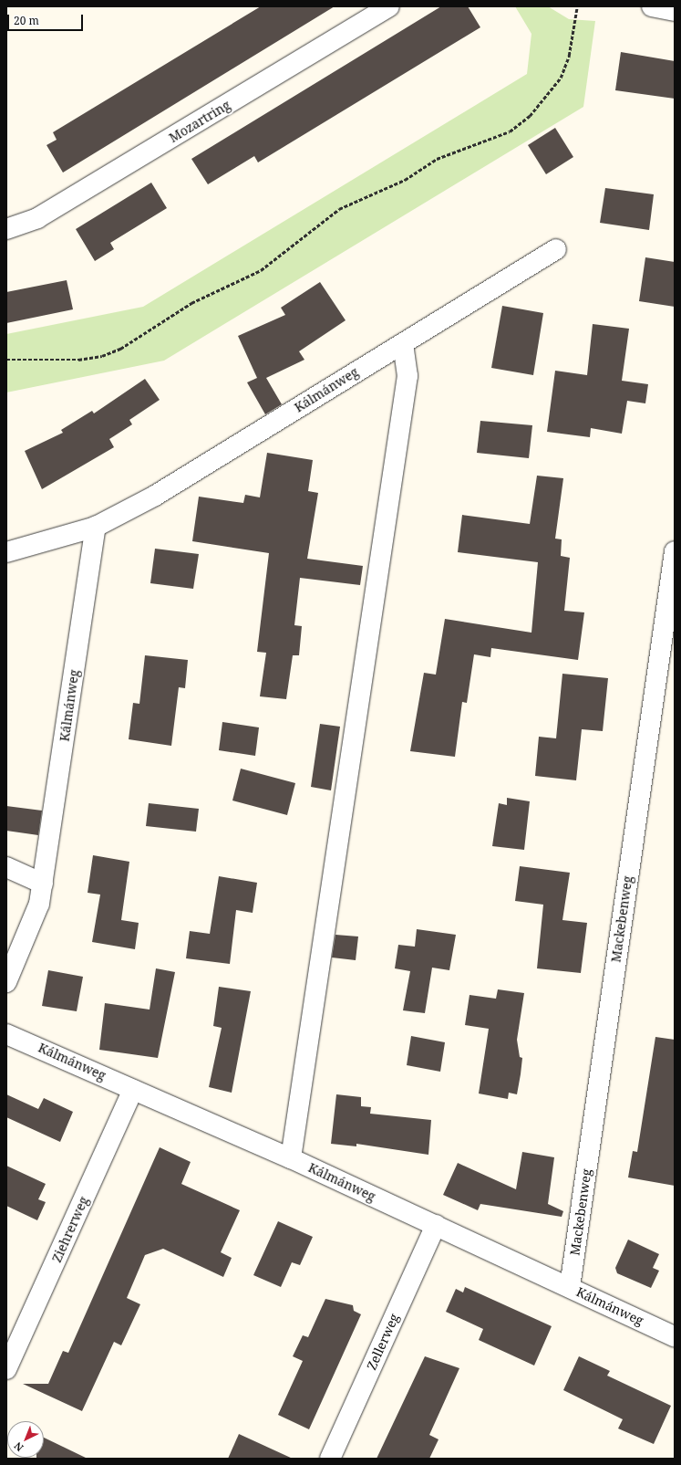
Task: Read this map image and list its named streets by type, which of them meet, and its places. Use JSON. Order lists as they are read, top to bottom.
{
  "streets": {
    "street": [
      "Mozartring",
      "Kálmánweg",
      "Mackebenweg",
      "Ziehrerweg",
      "Zellerweg"
    ]
  },
  "crossings": [
    ["Kálmánweg", "Mackebenweg"],
    ["Kálmánweg", "Ziehrerweg"],
    ["Kálmánweg", "Zellerweg"]
  ],
  "scale_bar": "20 m",
  "north": "bottom left"
}
